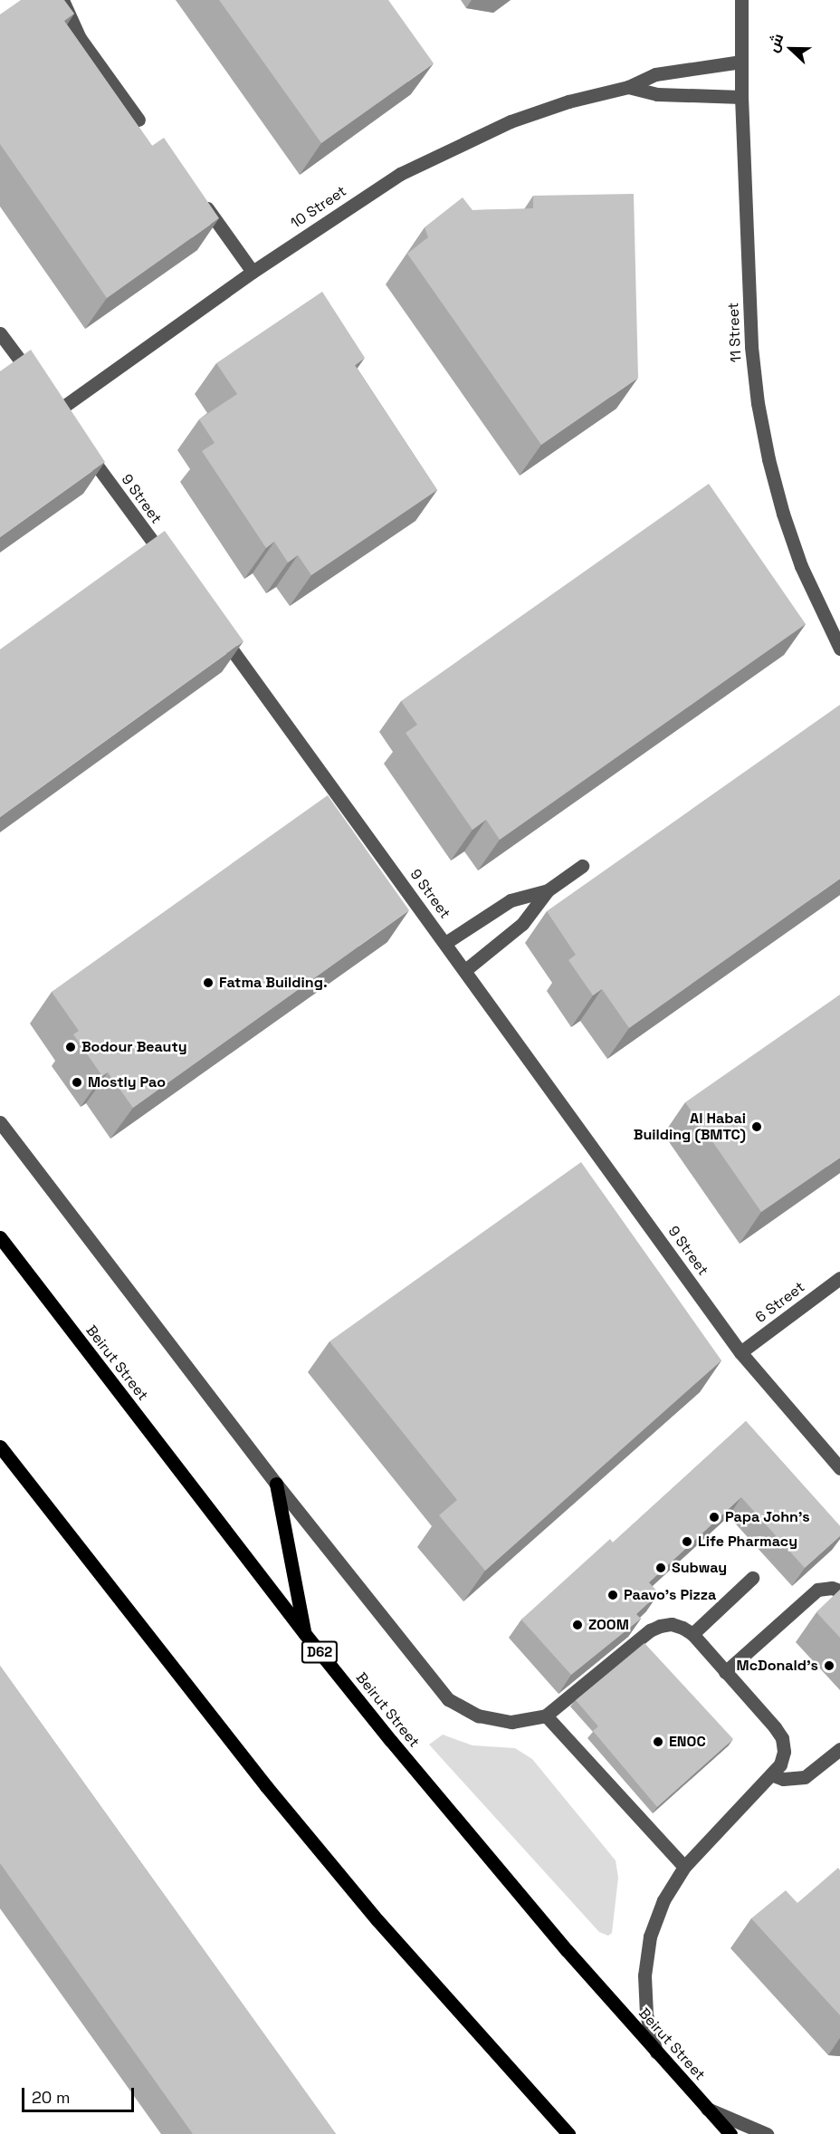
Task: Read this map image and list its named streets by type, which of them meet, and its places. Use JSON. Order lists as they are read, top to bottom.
{
  "streets": {
    "main road": ["Beirut Street", "D62"],
    "street": [
      "10 Street",
      "11 Street",
      "9 Street",
      "6 Street"
    ]
  },
  "crossings": [
    ["10 Street", "11 Street"],
    ["9 Street", "6 Street"]
  ],
  "places": [
    "Fatma Building.",
    "Bodour Beauty",
    "Mostly Pao",
    "Al Habai Building (BMTC)",
    "Papa John's",
    "Life Pharmacy",
    "Subway",
    "Paavo's Pizza",
    "ZOOM",
    "McDonald's",
    "ENOC"
  ],
  "scale_bar": "20 m",
  "north": "left"
}
